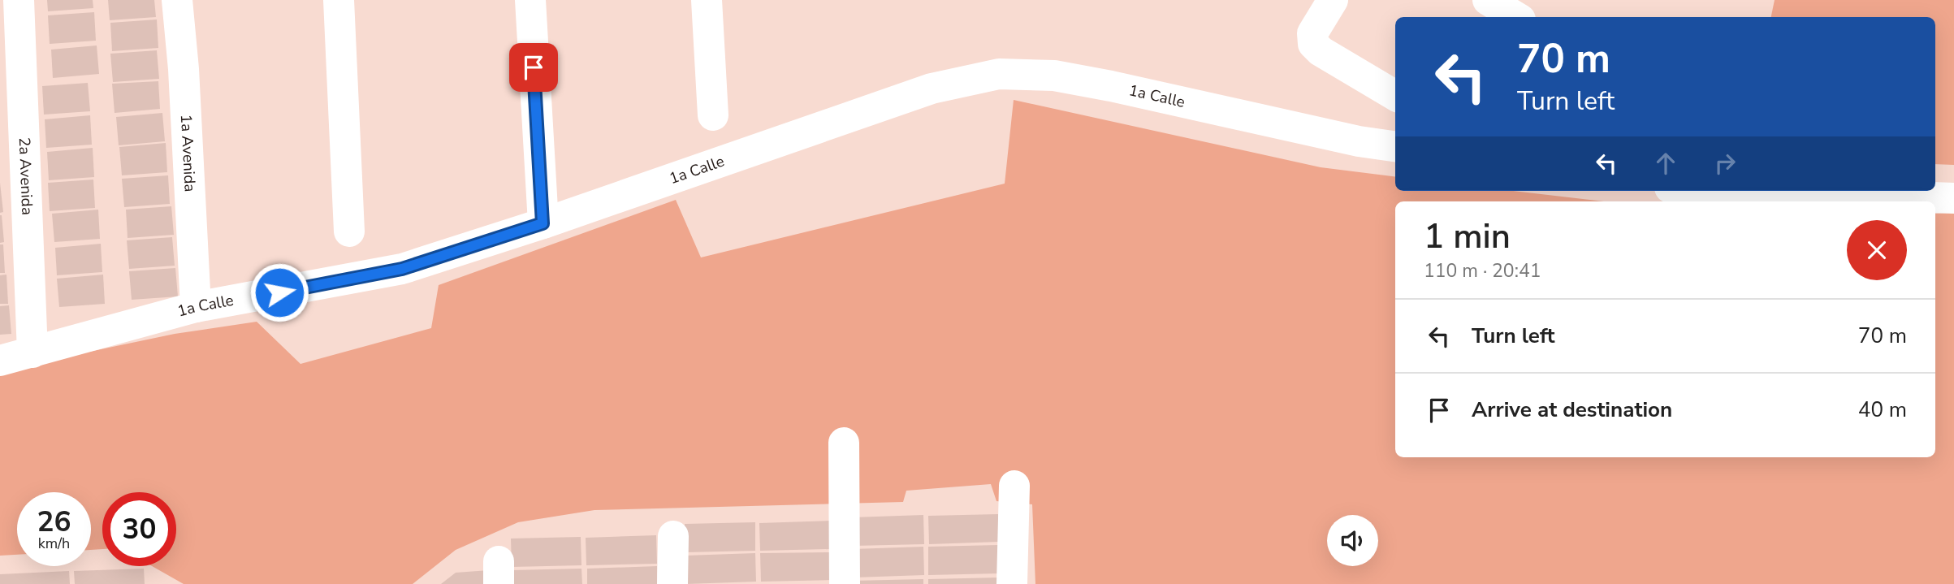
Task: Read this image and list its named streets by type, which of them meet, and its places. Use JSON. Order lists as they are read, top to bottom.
{
  "streets": {
    "street": ["1a Calle", "1a Avenida", "2a Avenida"]
  },
  "crossings": [
    ["1a Calle", "1a Avenida"],
    ["1a Calle", "2a Avenida"]
  ],
  "page": {
    "turn": ["70 m", "Turn left"],
    "heading": ["1 min", "110 m · 20:41"],
    "list": [
      {
        "name": "Turn left",
        "value": "70 m"
      },
      {
        "name": "Arrive at destination",
        "value": "40 m"
      }
    ],
    "speed": "26 km/h",
    "limit": "30"
  }
}
